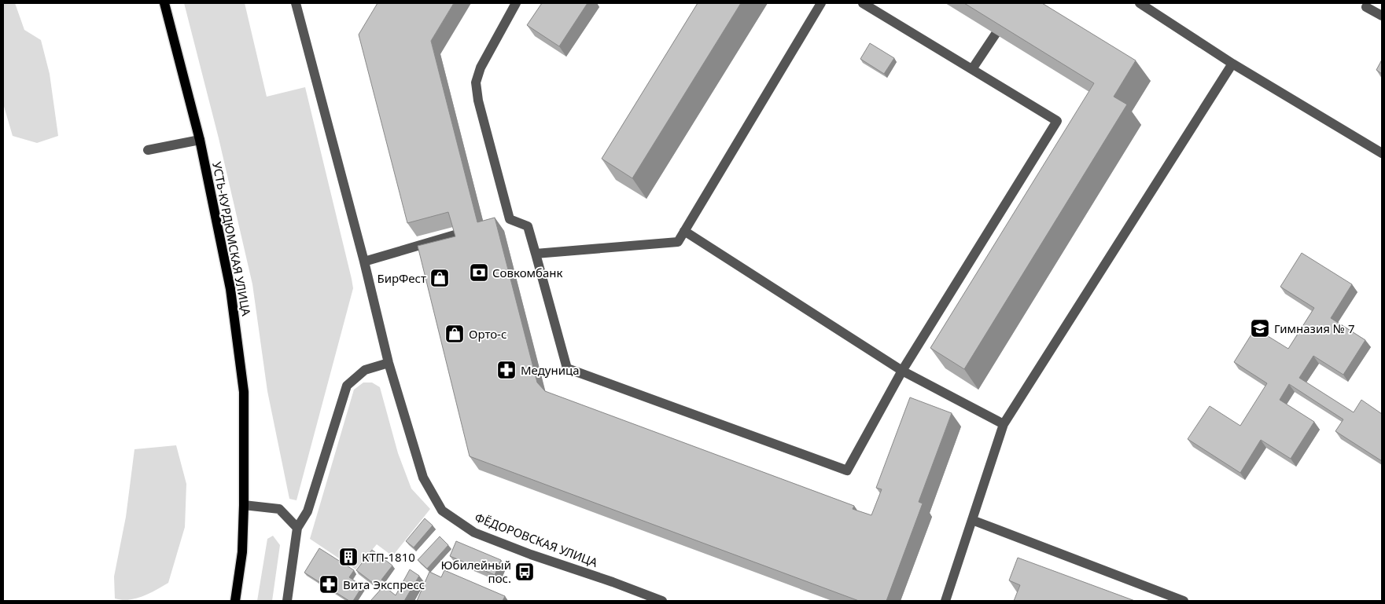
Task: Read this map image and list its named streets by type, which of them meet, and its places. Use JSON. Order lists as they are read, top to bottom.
{
  "streets": {
    "main road": ["УСТЬ-КУРДЮМСКАЯ УЛИЦА"],
    "street": ["ФЁДОРОВСКАЯ УЛИЦА"]
  },
  "places": {
    "bank": ["Совкомбанк"],
    "shop": ["БирФест", "Орто-с"],
    "school or university": ["Гимназия № 7"],
    "pharmacy": ["Медуница", "Вита Экспресс"],
    "building": ["КТП-1810"],
    "bus stop": ["Юбилейный пос."]
  }
}
